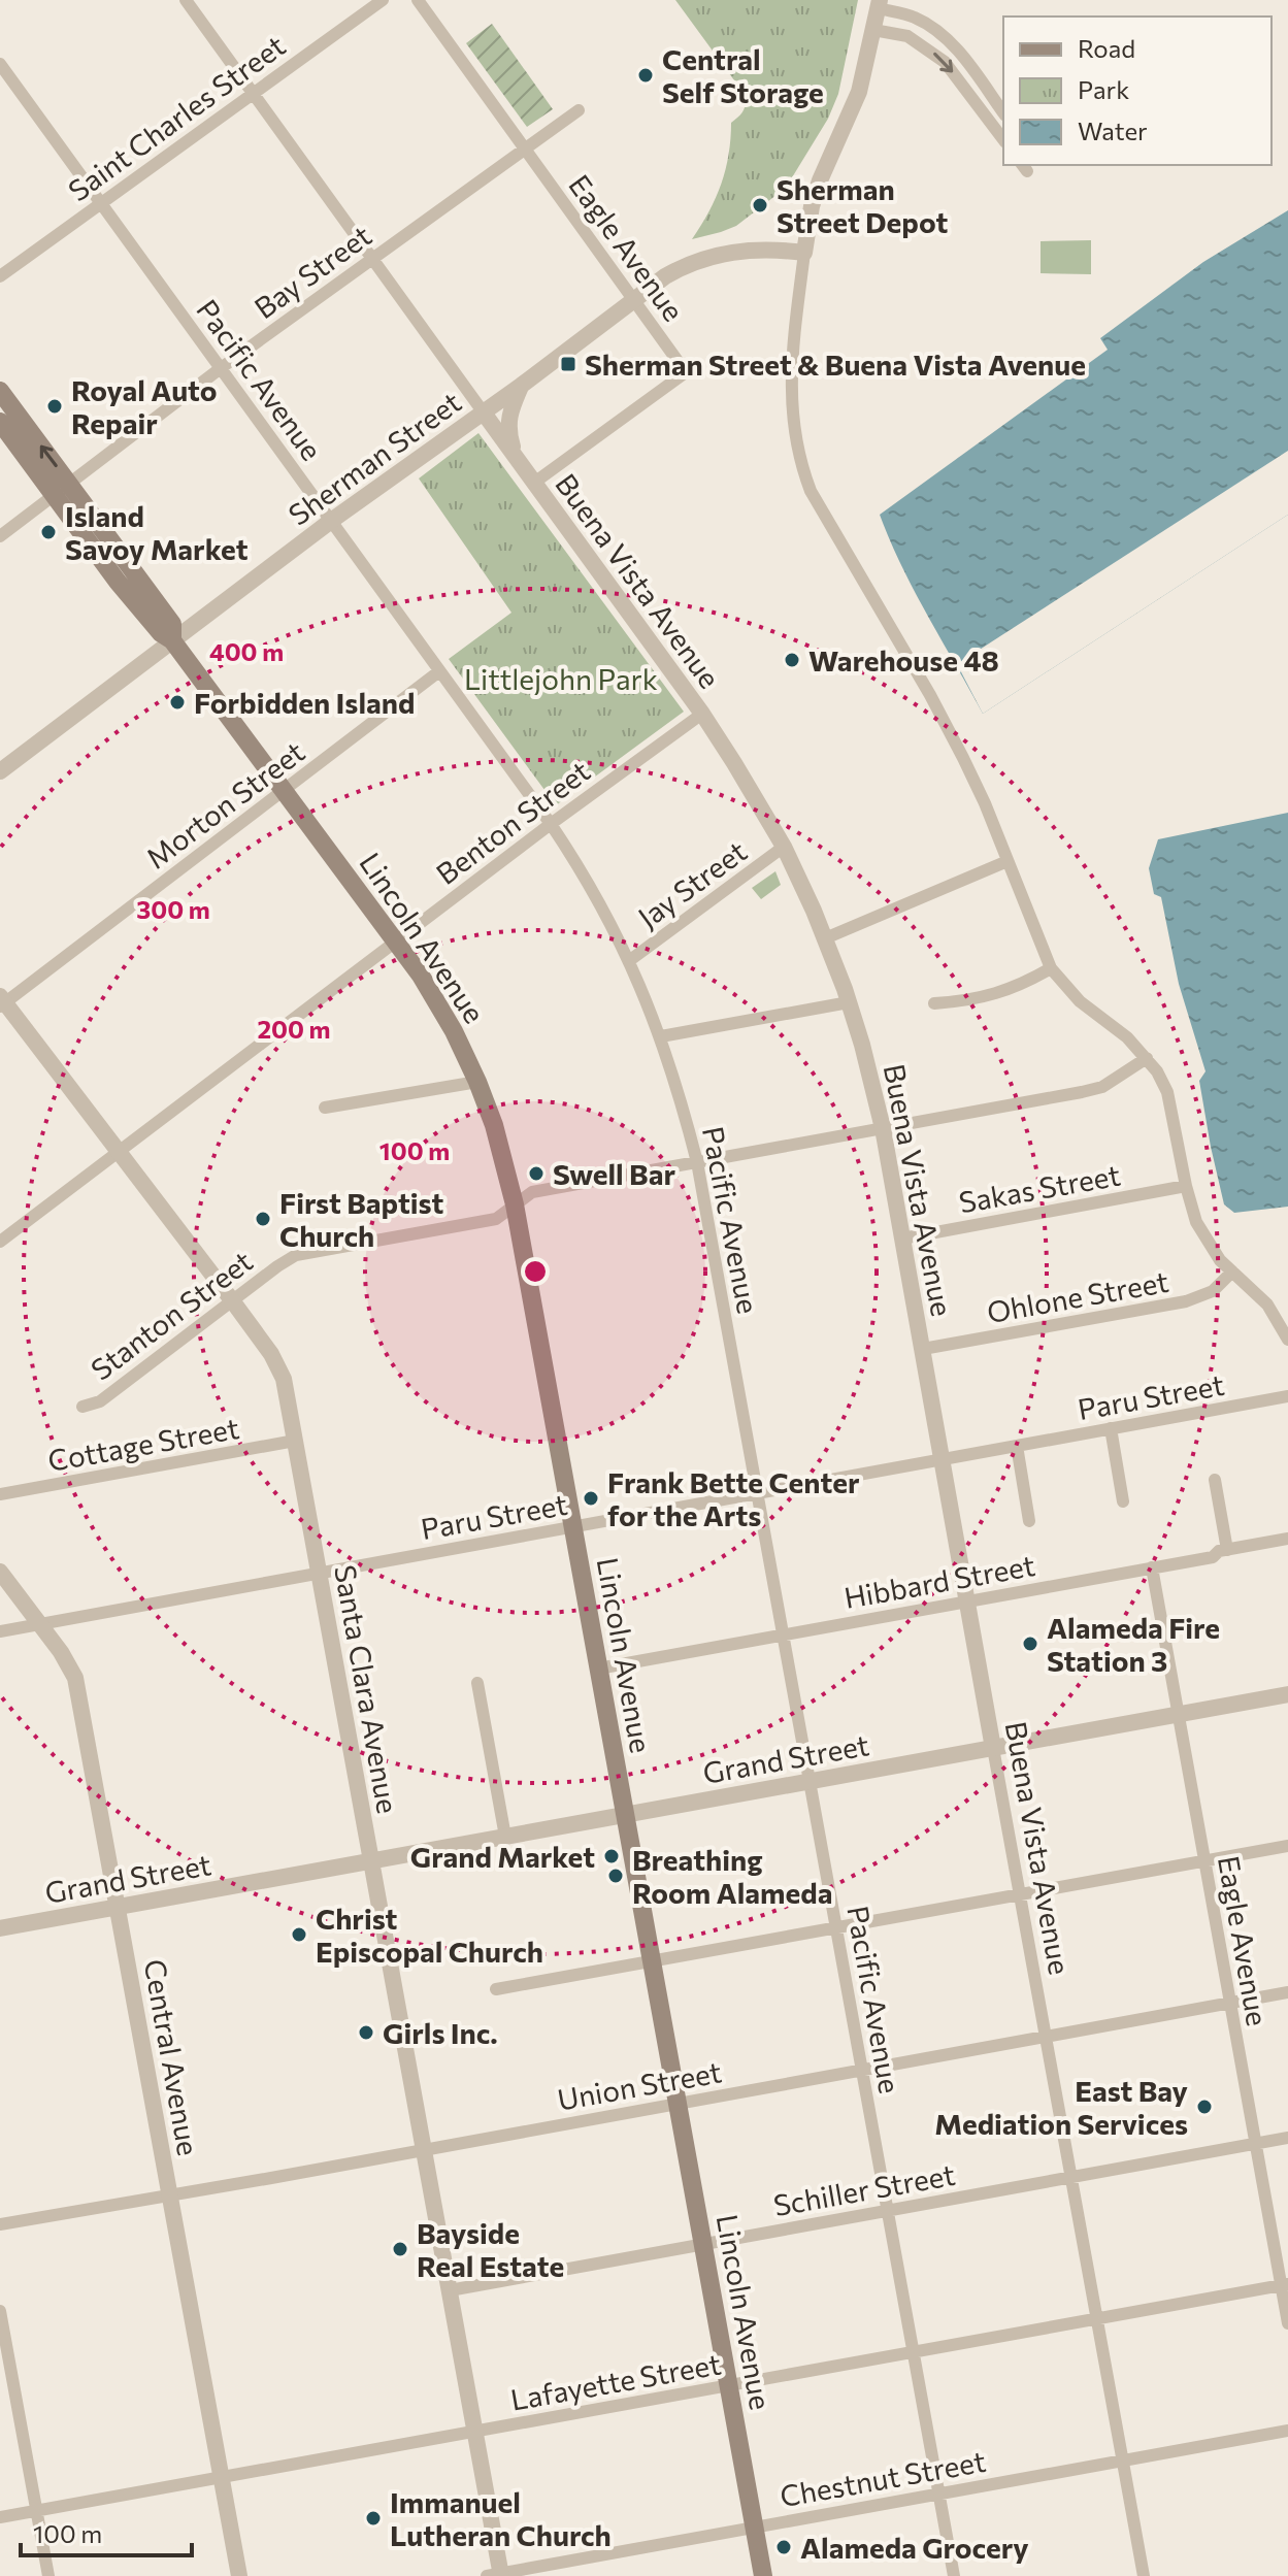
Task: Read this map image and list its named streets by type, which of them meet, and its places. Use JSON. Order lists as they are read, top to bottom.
{
  "streets": {
    "main road": ["Lincoln Avenue"],
    "street": [
      "Saint Charles Street",
      "Eagle Avenue",
      "Bay Street",
      "Pacific Avenue",
      "Sherman Street",
      "Buena Vista Avenue",
      "Morton Street",
      "Benton Street",
      "Jay Street",
      "Sakas Street",
      "Ohlone Street",
      "Stanton Street",
      "Paru Street",
      "Cottage Street",
      "Hibbard Street",
      "Santa Clara Avenue",
      "Grand Street",
      "Central Avenue",
      "Union Street",
      "Schiller Street",
      "Lafayette Street",
      "Chestnut Street"
    ]
  },
  "crossings": [
    ["Saint Charles Street", "Pacific Avenue"],
    ["Saint Charles Street", "Buena Vista Avenue"],
    ["Eagle Avenue", "Bay Street"],
    ["Eagle Avenue", "Sherman Street"],
    ["Eagle Avenue", "Buena Vista Avenue"],
    ["Eagle Avenue", "Hibbard Street"],
    ["Eagle Avenue", "Grand Street"],
    ["Eagle Avenue", "Union Street"],
    ["Eagle Avenue", "Schiller Street"],
    ["Eagle Avenue", "Lafayette Street"],
    ["Bay Street", "Pacific Avenue"],
    ["Bay Street", "Buena Vista Avenue"],
    ["Bay Street", "Lincoln Avenue"],
    ["Pacific Avenue", "Sherman Street"],
    ["Pacific Avenue", "Morton Street"],
    ["Pacific Avenue", "Benton Street"],
    ["Pacific Avenue", "Jay Street"],
    ["Pacific Avenue", "Stanton Street"],
    ["Pacific Avenue", "Paru Street"],
    ["Pacific Avenue", "Hibbard Street"],
    ["Pacific Avenue", "Grand Street"],
    ["Pacific Avenue", "Union Street"],
    ["Pacific Avenue", "Schiller Street"],
    ["Pacific Avenue", "Lafayette Street"],
    ["Pacific Avenue", "Chestnut Street"],
    ["Sherman Street", "Buena Vista Avenue"],
    ["Sherman Street", "Lincoln Avenue"],
    ["Buena Vista Avenue", "Benton Street"],
    ["Buena Vista Avenue", "Jay Street"],
    ["Buena Vista Avenue", "Sakas Street"],
    ["Buena Vista Avenue", "Ohlone Street"],
    ["Buena Vista Avenue", "Stanton Street"],
    ["Buena Vista Avenue", "Paru Street"],
    ["Buena Vista Avenue", "Hibbard Street"],
    ["Buena Vista Avenue", "Grand Street"],
    ["Buena Vista Avenue", "Union Street"],
    ["Buena Vista Avenue", "Schiller Street"],
    ["Buena Vista Avenue", "Lafayette Street"],
    ["Buena Vista Avenue", "Chestnut Street"],
    ["Morton Street", "Lincoln Avenue"],
    ["Morton Street", "Santa Clara Avenue"],
    ["Benton Street", "Lincoln Avenue"],
    ["Benton Street", "Santa Clara Avenue"],
    ["Lincoln Avenue", "Stanton Street"],
    ["Lincoln Avenue", "Paru Street"],
    ["Lincoln Avenue", "Hibbard Street"],
    ["Lincoln Avenue", "Grand Street"],
    ["Lincoln Avenue", "Union Street"],
    ["Lincoln Avenue", "Schiller Street"],
    ["Lincoln Avenue", "Lafayette Street"],
    ["Lincoln Avenue", "Chestnut Street"],
    ["Stanton Street", "Santa Clara Avenue"],
    ["Paru Street", "Santa Clara Avenue"],
    ["Paru Street", "Central Avenue"],
    ["Cottage Street", "Santa Clara Avenue"],
    ["Santa Clara Avenue", "Grand Street"],
    ["Santa Clara Avenue", "Union Street"],
    ["Santa Clara Avenue", "Schiller Street"],
    ["Santa Clara Avenue", "Lafayette Street"],
    ["Santa Clara Avenue", "Chestnut Street"],
    ["Grand Street", "Central Avenue"],
    ["Central Avenue", "Union Street"],
    ["Central Avenue", "Lafayette Street"]
  ],
  "parks": ["Littlejohn Park"],
  "places": {
    "other": [
      "Central Self Storage",
      "Sherman Street Depot",
      "Royal Auto Repair",
      "Island Savoy Market",
      "Warehouse 48",
      "Forbidden Island",
      "Swell Bar",
      "First Baptist Church",
      "Frank Bette Center for the Arts",
      "Alameda Fire Station 3",
      "Grand Market",
      "Breathing Room Alameda",
      "Christ Episcopal Church",
      "Girls Inc.",
      "East Bay Mediation Services",
      "Bayside Real Estate",
      "Immanuel Lutheran Church",
      "Alameda Grocery"
    ],
    "transit": ["Sherman Street & Buena Vista Avenue"]
  },
  "legend": ["Road", "Park", "Water"],
  "scale_bar": "100 m",
  "rings": [
    "400 m",
    "300 m",
    "200 m",
    "100 m"
  ]
}
